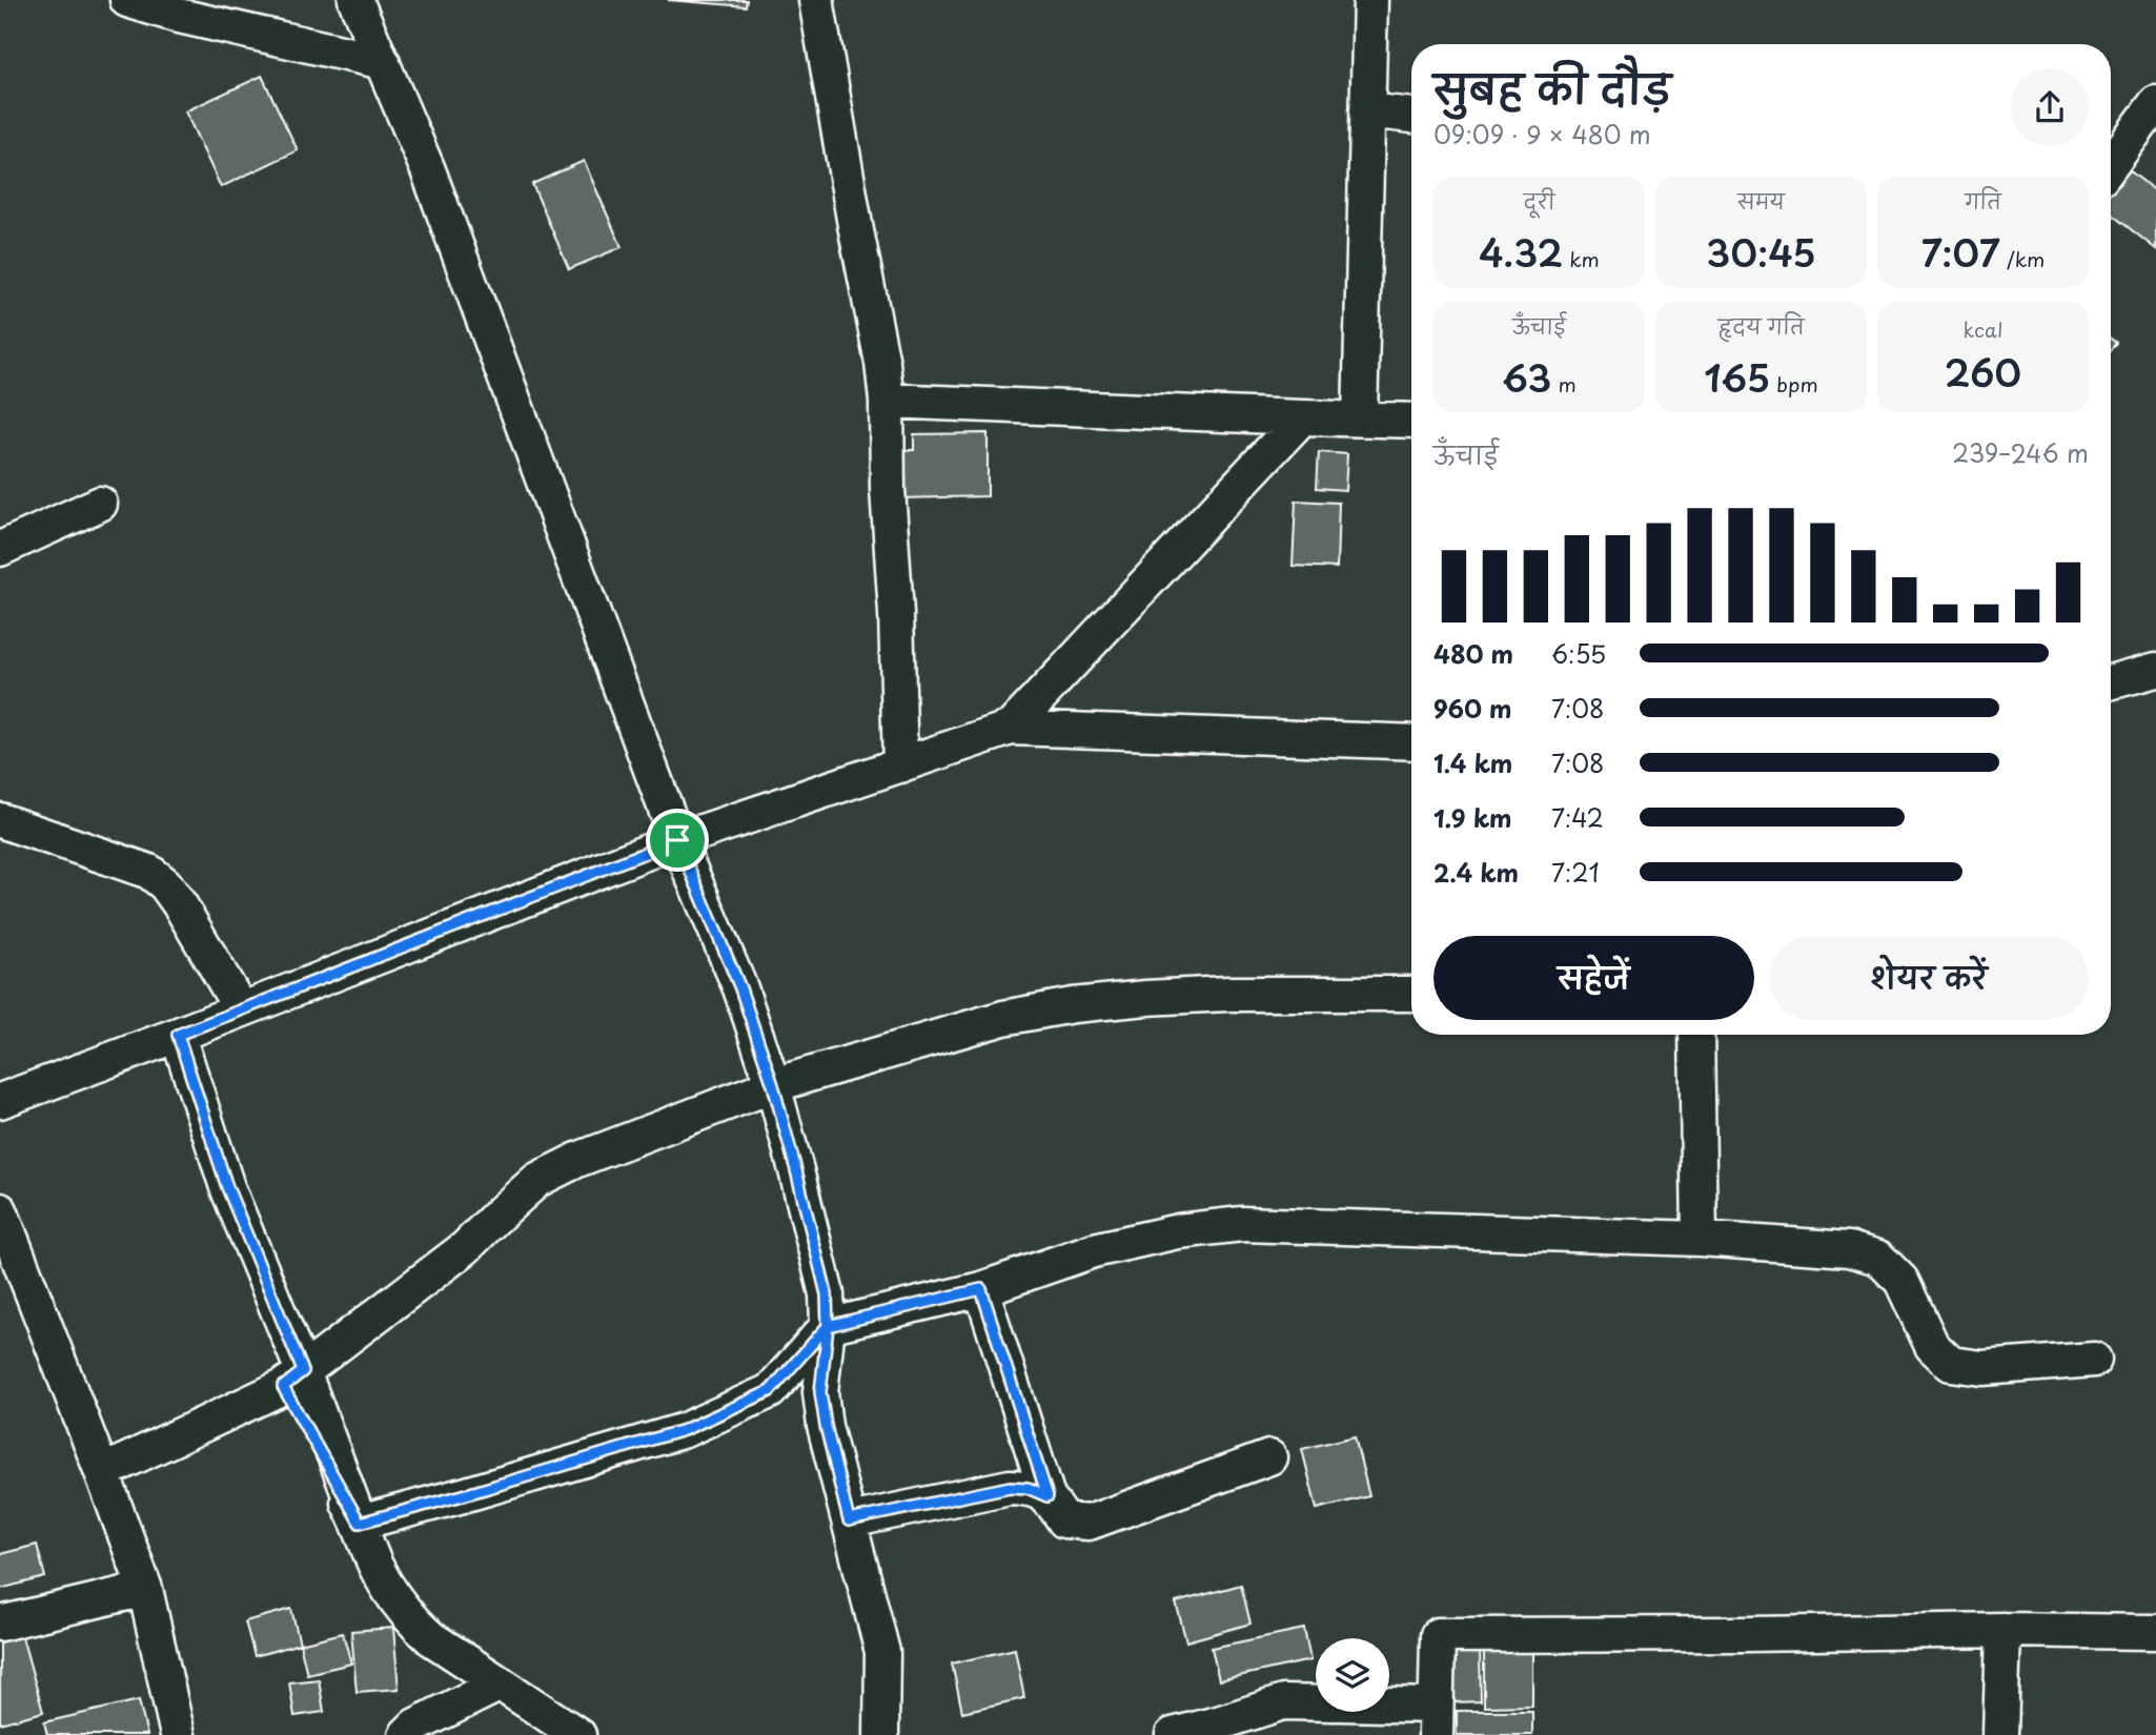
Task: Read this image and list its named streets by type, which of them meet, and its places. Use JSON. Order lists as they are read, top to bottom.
{
  "page": {
    "heading": ["सुबह की दौड़", "09:09 · 9 × 480 m"],
    "stats": [
      ["दूरी", "4.32 km"],
      ["समय", "30:45"],
      ["गति", "7:07 /km"],
      ["ऊँचाई", "63 m"],
      ["हृदय गति", "165 bpm"],
      ["kcal", "260"]
    ],
    "chart": ["ऊँचाई", "239–246 m"],
    "list": [
      {
        "name": "480 m",
        "note": "6:55"
      },
      {
        "name": "960 m",
        "note": "7:08"
      },
      {
        "name": "1.4 km",
        "note": "7:08"
      },
      {
        "name": "1.9 km",
        "note": "7:42"
      },
      {
        "name": "2.4 km",
        "note": "7:21"
      }
    ],
    "buttons": ["सहेजें", "शेयर करें"]
  }
}
